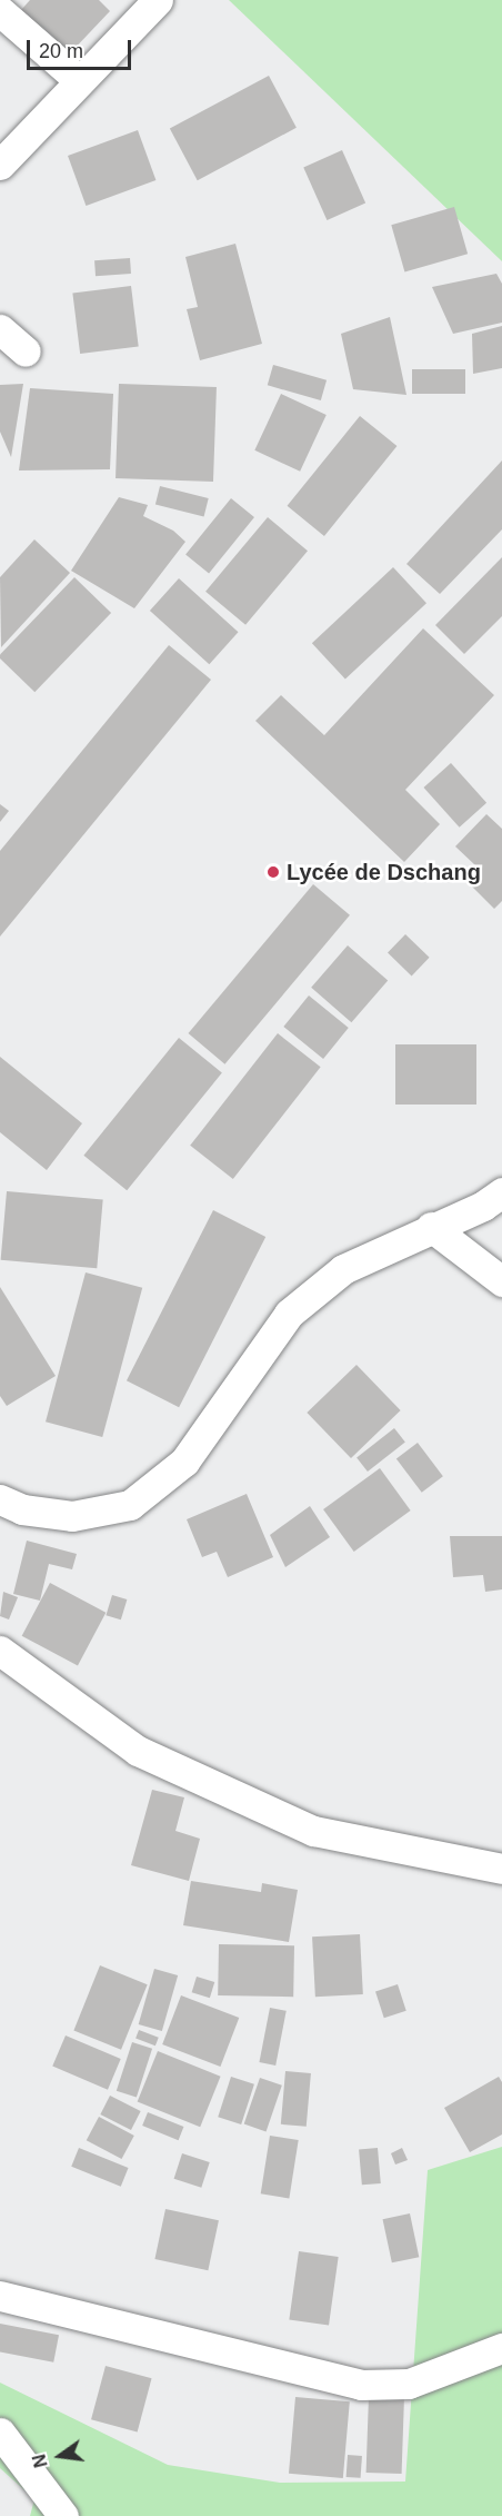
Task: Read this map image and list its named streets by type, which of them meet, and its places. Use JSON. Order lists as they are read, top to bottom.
{
  "places": ["Lycée de Dschang"],
  "scale_bar": "20 m",
  "north": "left"
}
